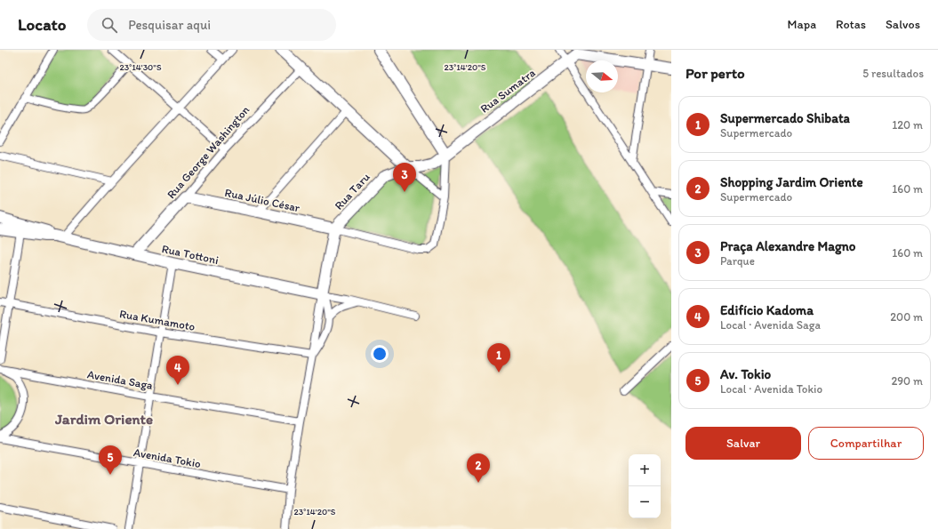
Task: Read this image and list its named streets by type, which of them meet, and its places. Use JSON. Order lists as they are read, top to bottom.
{
  "streets": {
    "street": [
      "Rua Sumatra",
      "Rua George Washington",
      "Rua Taru",
      "Rua Júlio César",
      "Rua Tottoni",
      "Rua Kumamoto",
      "Avenida Saga",
      "Avenida Tokio"
    ]
  },
  "crossings": [
    ["Rua Sumatra", "Rua Taru"],
    ["Rua George Washington", "Rua Júlio César"],
    ["Rua George Washington", "Rua Tottoni"],
    ["Rua Taru", "Rua Júlio César"]
  ],
  "districts": ["Jardim Oriente"],
  "north": "right",
  "page": {
    "header": "Locato",
    "search": "Pesquisar aqui",
    "nav": ["Mapa", "Rotas", "Salvos"],
    "heading": ["Por perto", "5 resultados"],
    "list": [
      {
        "mark": "1",
        "name": "Supermercado Shibata",
        "note": "Supermercado",
        "value": "120 m"
      },
      {
        "mark": "2",
        "name": "Shopping Jardim Oriente",
        "note": "Supermercado",
        "value": "160 m"
      },
      {
        "mark": "3",
        "name": "Praça Alexandre Magno",
        "note": "Parque",
        "value": "160 m"
      },
      {
        "mark": "4",
        "name": "Edifício Kadoma",
        "note": "Local · Avenida Saga",
        "value": "200 m"
      },
      {
        "mark": "5",
        "name": "Av. Tokio",
        "note": "Local · Avenida Tokio",
        "value": "290 m"
      }
    ],
    "pins": [
      "3",
      "1",
      "4",
      "5",
      "2"
    ],
    "buttons": ["Salvar", "Compartilhar"],
    "map_buttons": ["+", "−"]
  },
  "coordinates": ["23°14'30\"S", "23°14'20\"S"]
}
